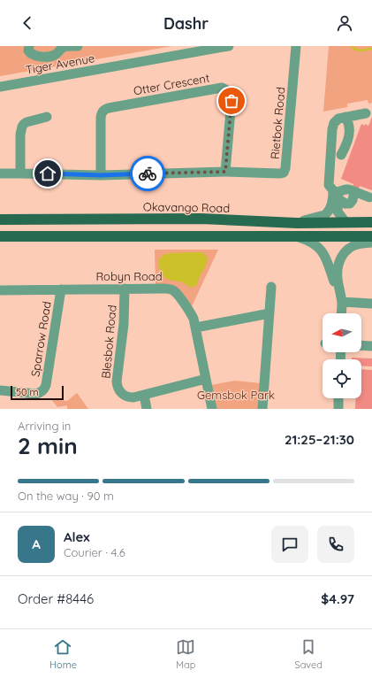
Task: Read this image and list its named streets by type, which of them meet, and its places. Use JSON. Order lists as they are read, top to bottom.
{
  "streets": {
    "main road": ["Okavango Road"],
    "street": [
      "Tiger Avenue",
      "Otter Crescent",
      "Rietbok Road",
      "Robyn Road",
      "Sparrow Road",
      "Blesbok Road"
    ]
  },
  "crossings": [
    ["Otter Crescent", "Rietbok Road"],
    ["Robyn Road", "Sparrow Road"],
    ["Robyn Road", "Blesbok Road"]
  ],
  "parks": ["Gemsbok Park"],
  "scale_bar": "50 m",
  "north": "left",
  "page": {
    "header": "Dashr",
    "scale": "50 m",
    "heading": ["2 min", "Arriving in", "21:25–21:30"],
    "panel": [
      "Alex",
      "Courier · 4.6",
      "Order #8446",
      "$4.97"
    ],
    "bar": "On the way · 90 m",
    "round": "A",
    "tabs": ["Home", "Map", "Saved"]
  }
}
